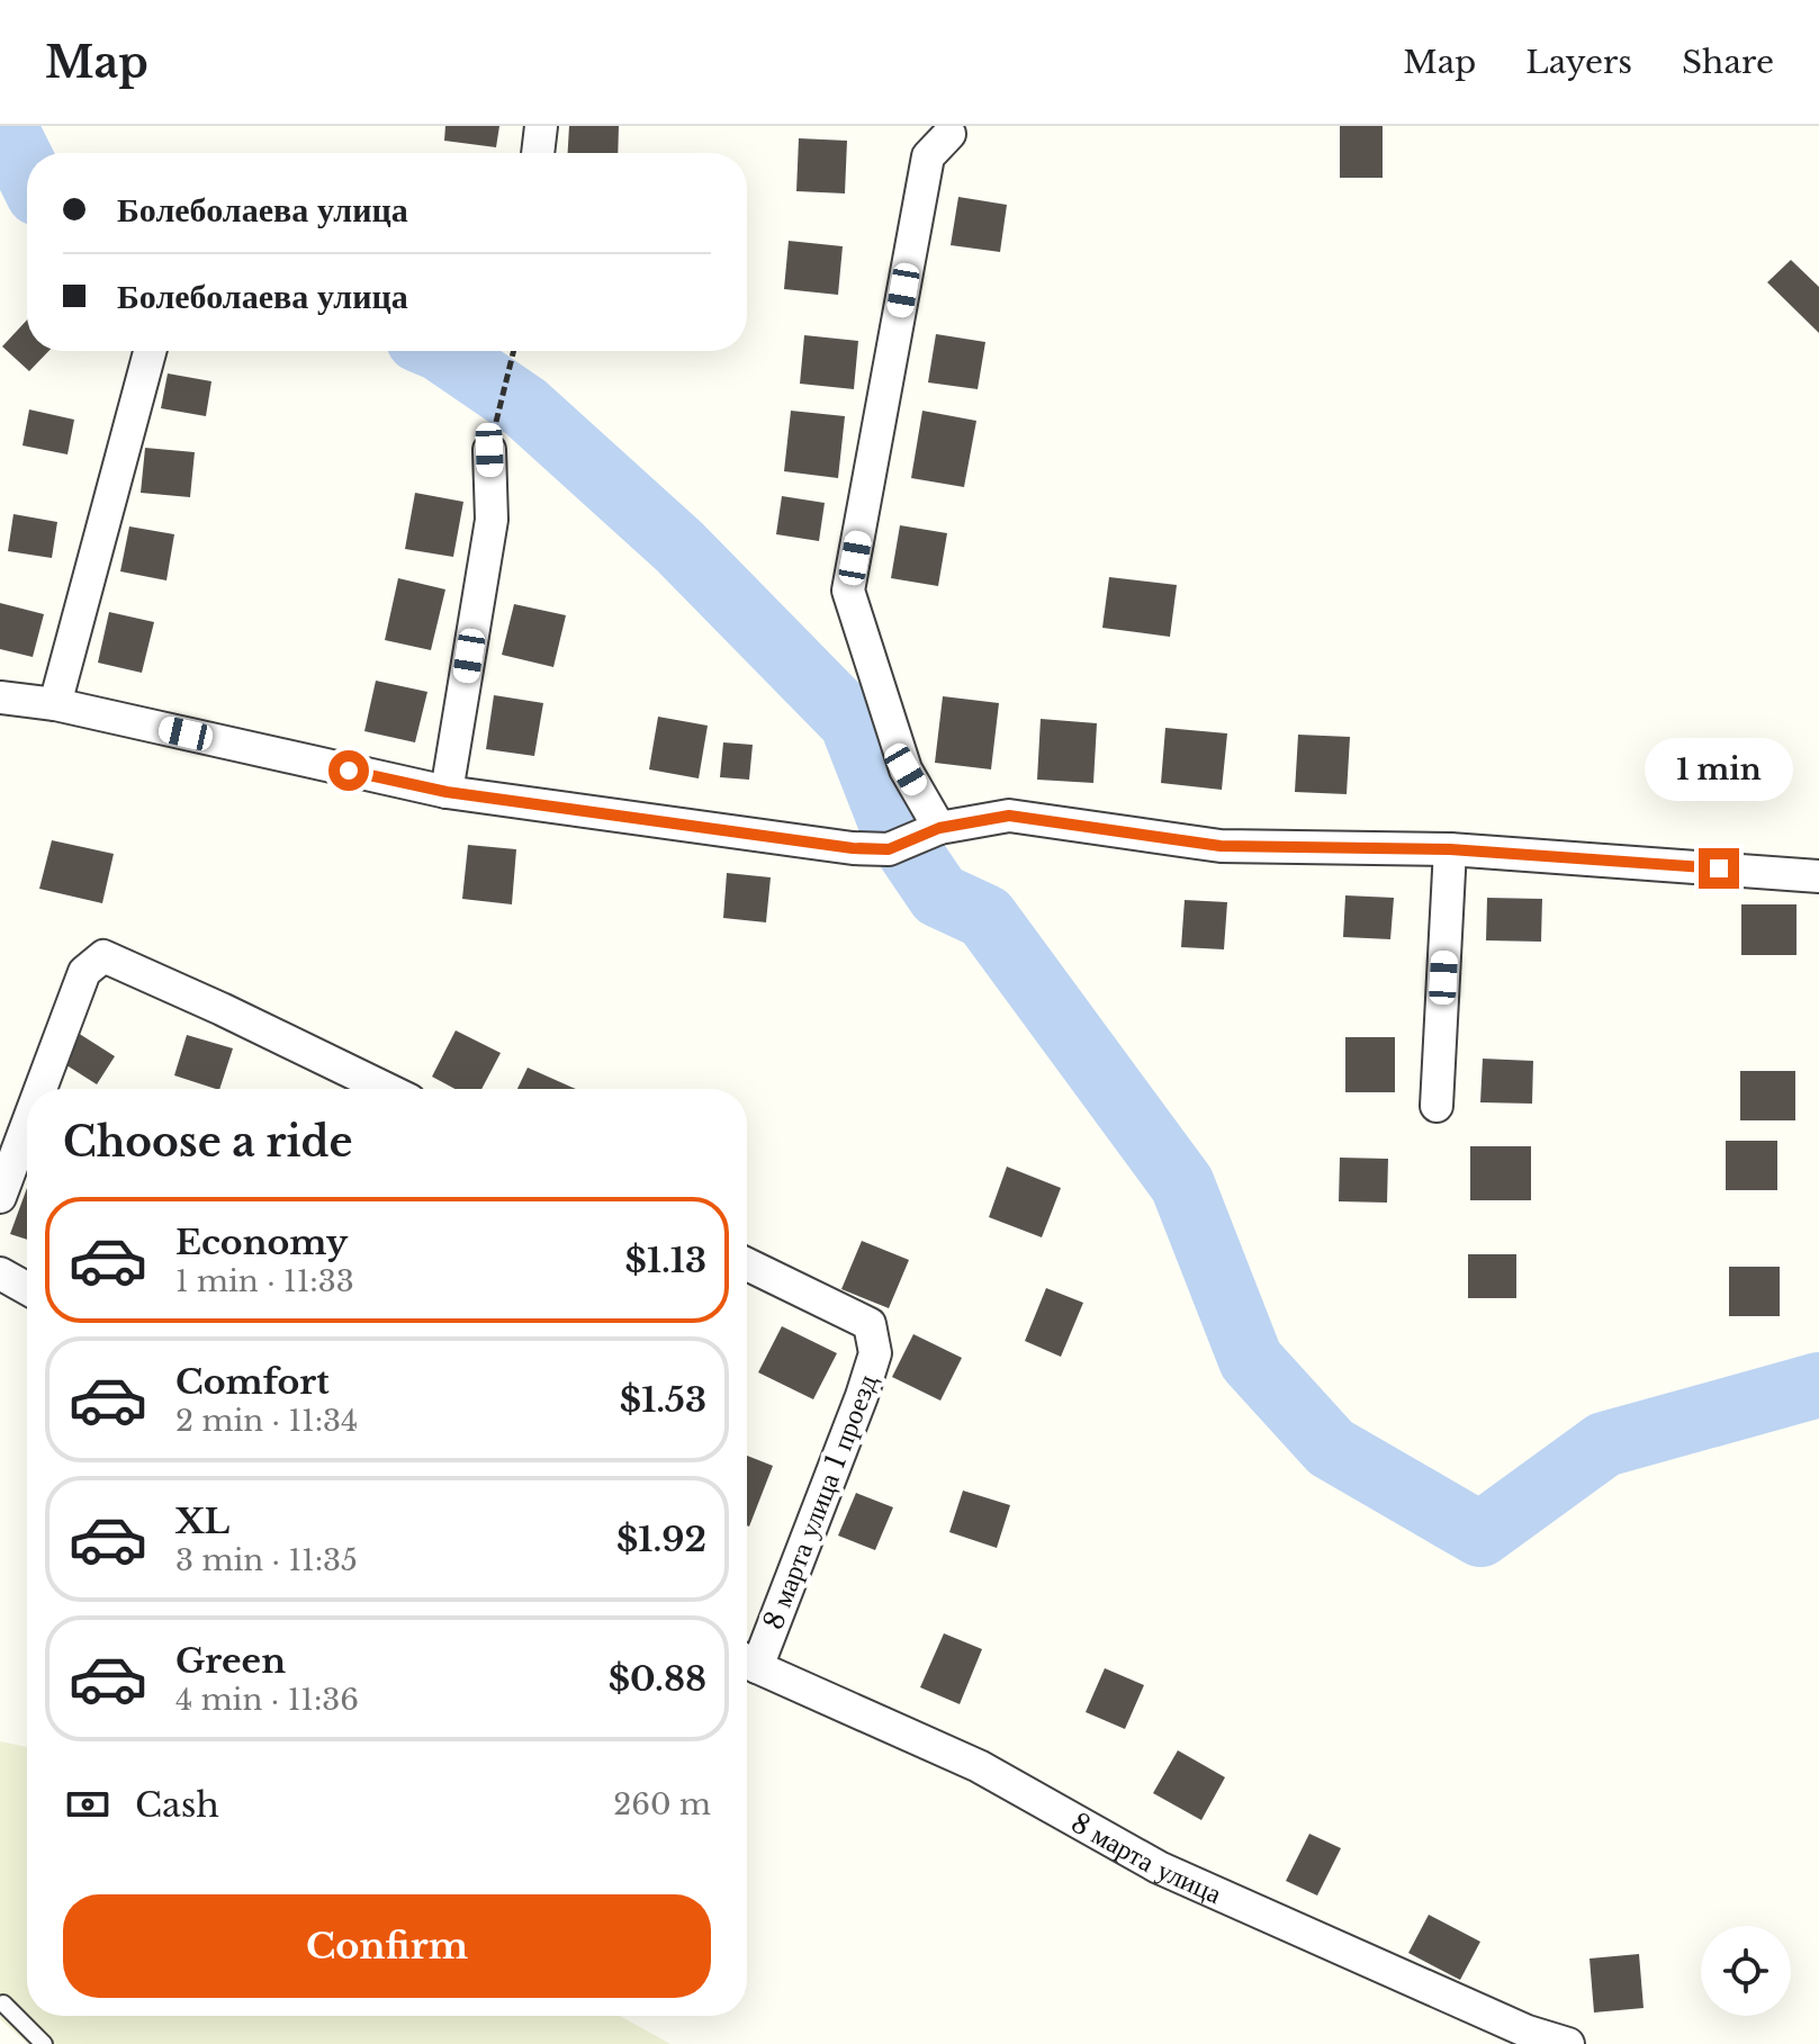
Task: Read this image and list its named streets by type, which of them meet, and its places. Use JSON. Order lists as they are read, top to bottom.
{
  "streets": {
    "street": ["8 марта улица 1 проезд", "8 марта улица"]
  },
  "crossings": [
    ["8 марта улица 1 проезд", "8 марта улица"]
  ],
  "page": {
    "header": "Map",
    "nav": ["Map", "Layers", "Share"],
    "banner": ["Болеболаева улица", "Болеболаева улица"],
    "bubble": "1 min",
    "heading": "Choose a ride",
    "list": [
      {
        "name": "Economy",
        "note": "1 min · 11:33",
        "value": "$1.13"
      },
      {
        "name": "Comfort",
        "note": "2 min · 11:34",
        "value": "$1.53"
      },
      {
        "name": "XL",
        "note": "3 min · 11:35",
        "value": "$1.92"
      },
      {
        "name": "Green",
        "note": "4 min · 11:36",
        "value": "$0.88"
      }
    ],
    "pay": ["Cash", "260 m"],
    "buttons": "Confirm"
  }
}
